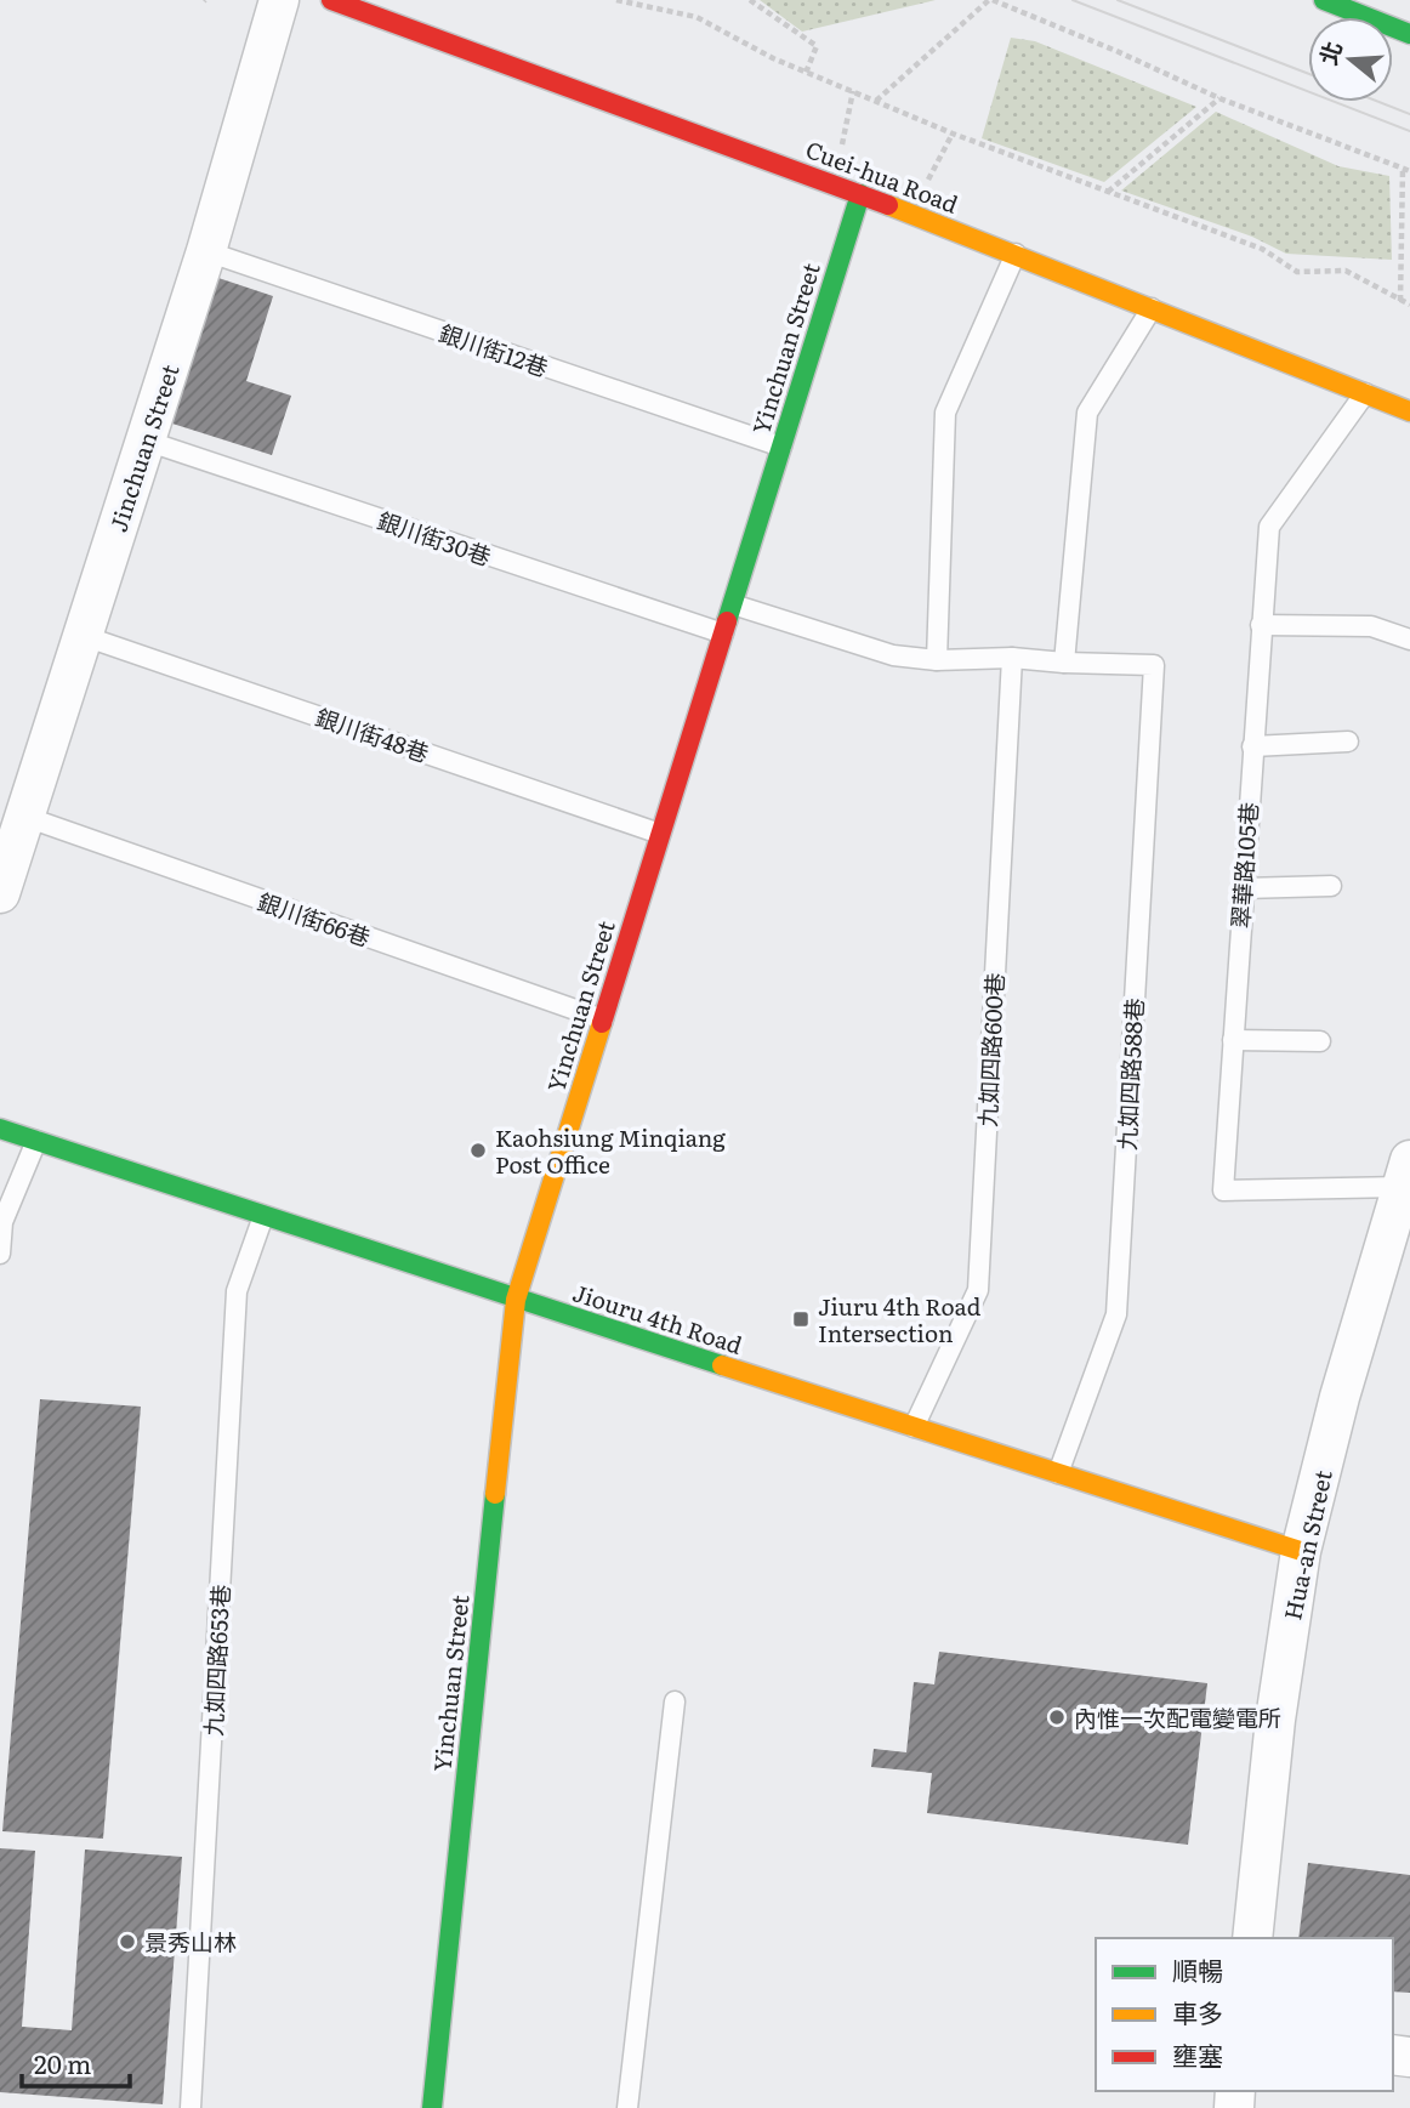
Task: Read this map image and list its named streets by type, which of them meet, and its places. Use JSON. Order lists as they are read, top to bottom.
{
  "streets": {
    "street": [
      "Cuei-hua Road",
      "Yinchuan Street",
      "Jinchuan Street",
      "Jiouru 4th Road",
      "Hua-an Street"
    ],
    "lane": [
      "銀川街12巷",
      "銀川街30巷",
      "銀川街48巷",
      "翠華路105巷",
      "銀川街66巷",
      "九如四路600巷",
      "九如四路588巷",
      "九如四路653巷"
    ]
  },
  "crossings": [
    ["Cuei-hua Road", "Yinchuan Street"],
    ["Cuei-hua Road", "翠華路105巷"],
    ["Yinchuan Street", "銀川街12巷"],
    ["Yinchuan Street", "銀川街30巷"],
    ["Yinchuan Street", "銀川街48巷"],
    ["Yinchuan Street", "銀川街66巷"],
    ["Yinchuan Street", "Jiouru 4th Road"],
    ["銀川街12巷", "Jinchuan Street"],
    ["Jinchuan Street", "銀川街30巷"],
    ["Jinchuan Street", "銀川街48巷"],
    ["Jinchuan Street", "銀川街66巷"],
    ["翠華路105巷", "Hua-an Street"],
    ["九如四路600巷", "Jiouru 4th Road"],
    ["九如四路588巷", "Jiouru 4th Road"],
    ["Jiouru 4th Road", "Hua-an Street"],
    ["Jiouru 4th Road", "九如四路653巷"]
  ],
  "places": {
    "other": ["Kaohsiung Minqiang Post Office", "內惟一次配電變電所", "景秀山林"],
    "transit": ["Jiuru 4th Road Intersection"]
  },
  "legend": ["順暢", "車多", "壅塞"],
  "scale_bar": "20 m",
  "north": "left"
}
